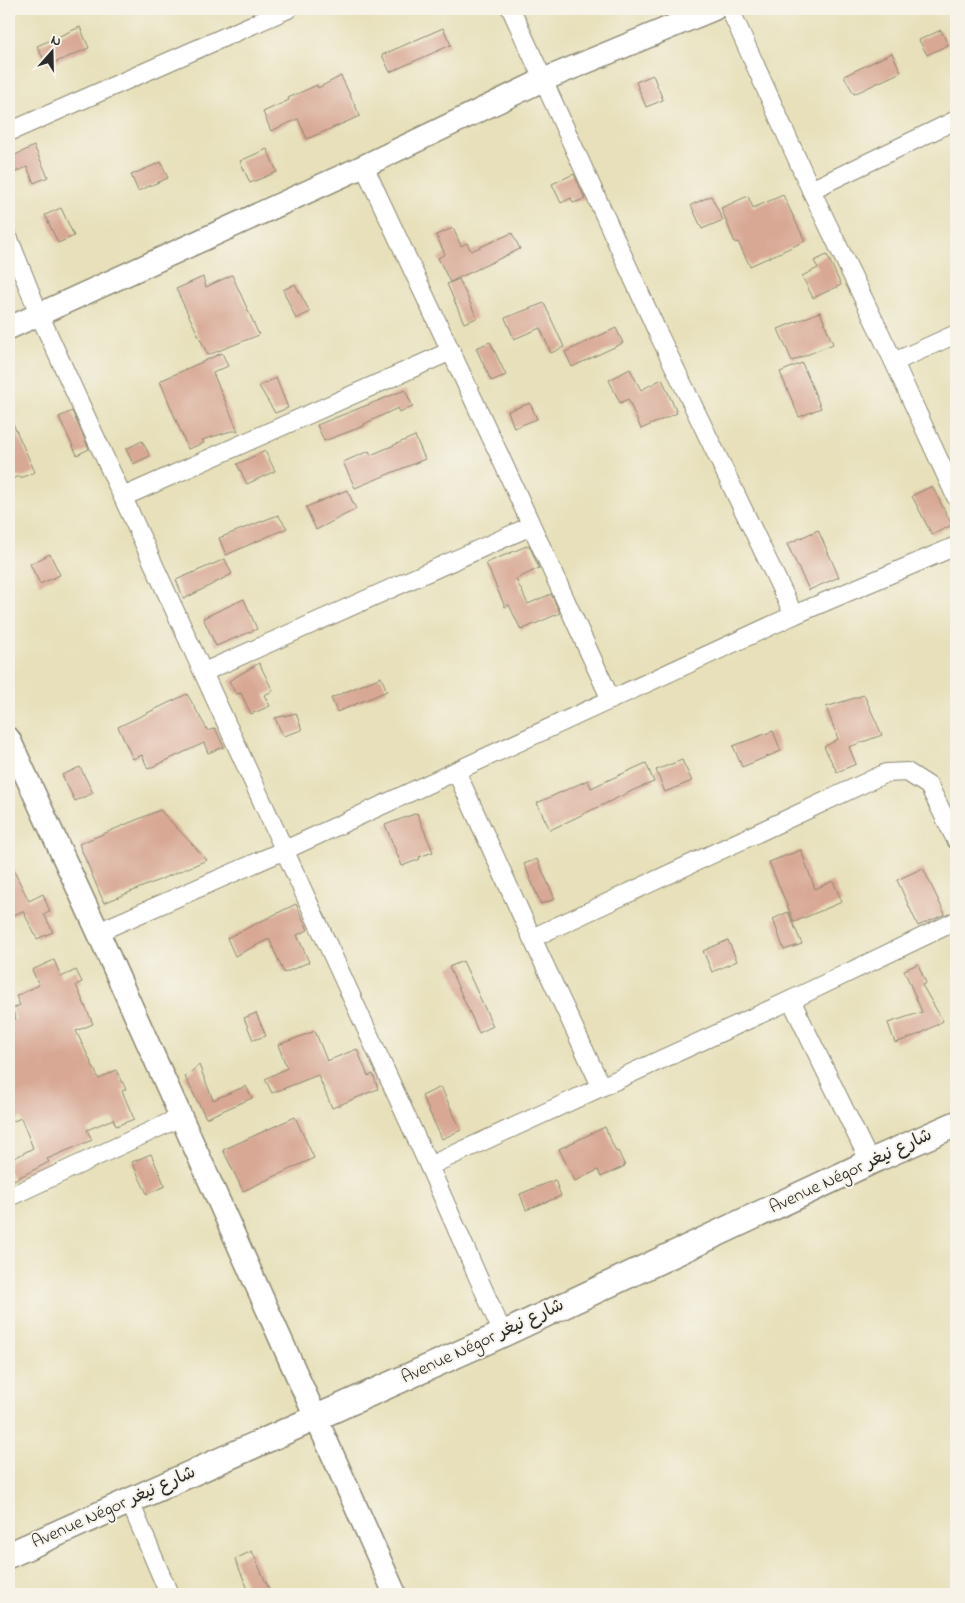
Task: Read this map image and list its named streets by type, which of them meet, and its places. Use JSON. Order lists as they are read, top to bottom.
{
  "streets": {
    "main road": ["Avenue Négor شارع نيغر"]
  },
  "north": "top"
}
